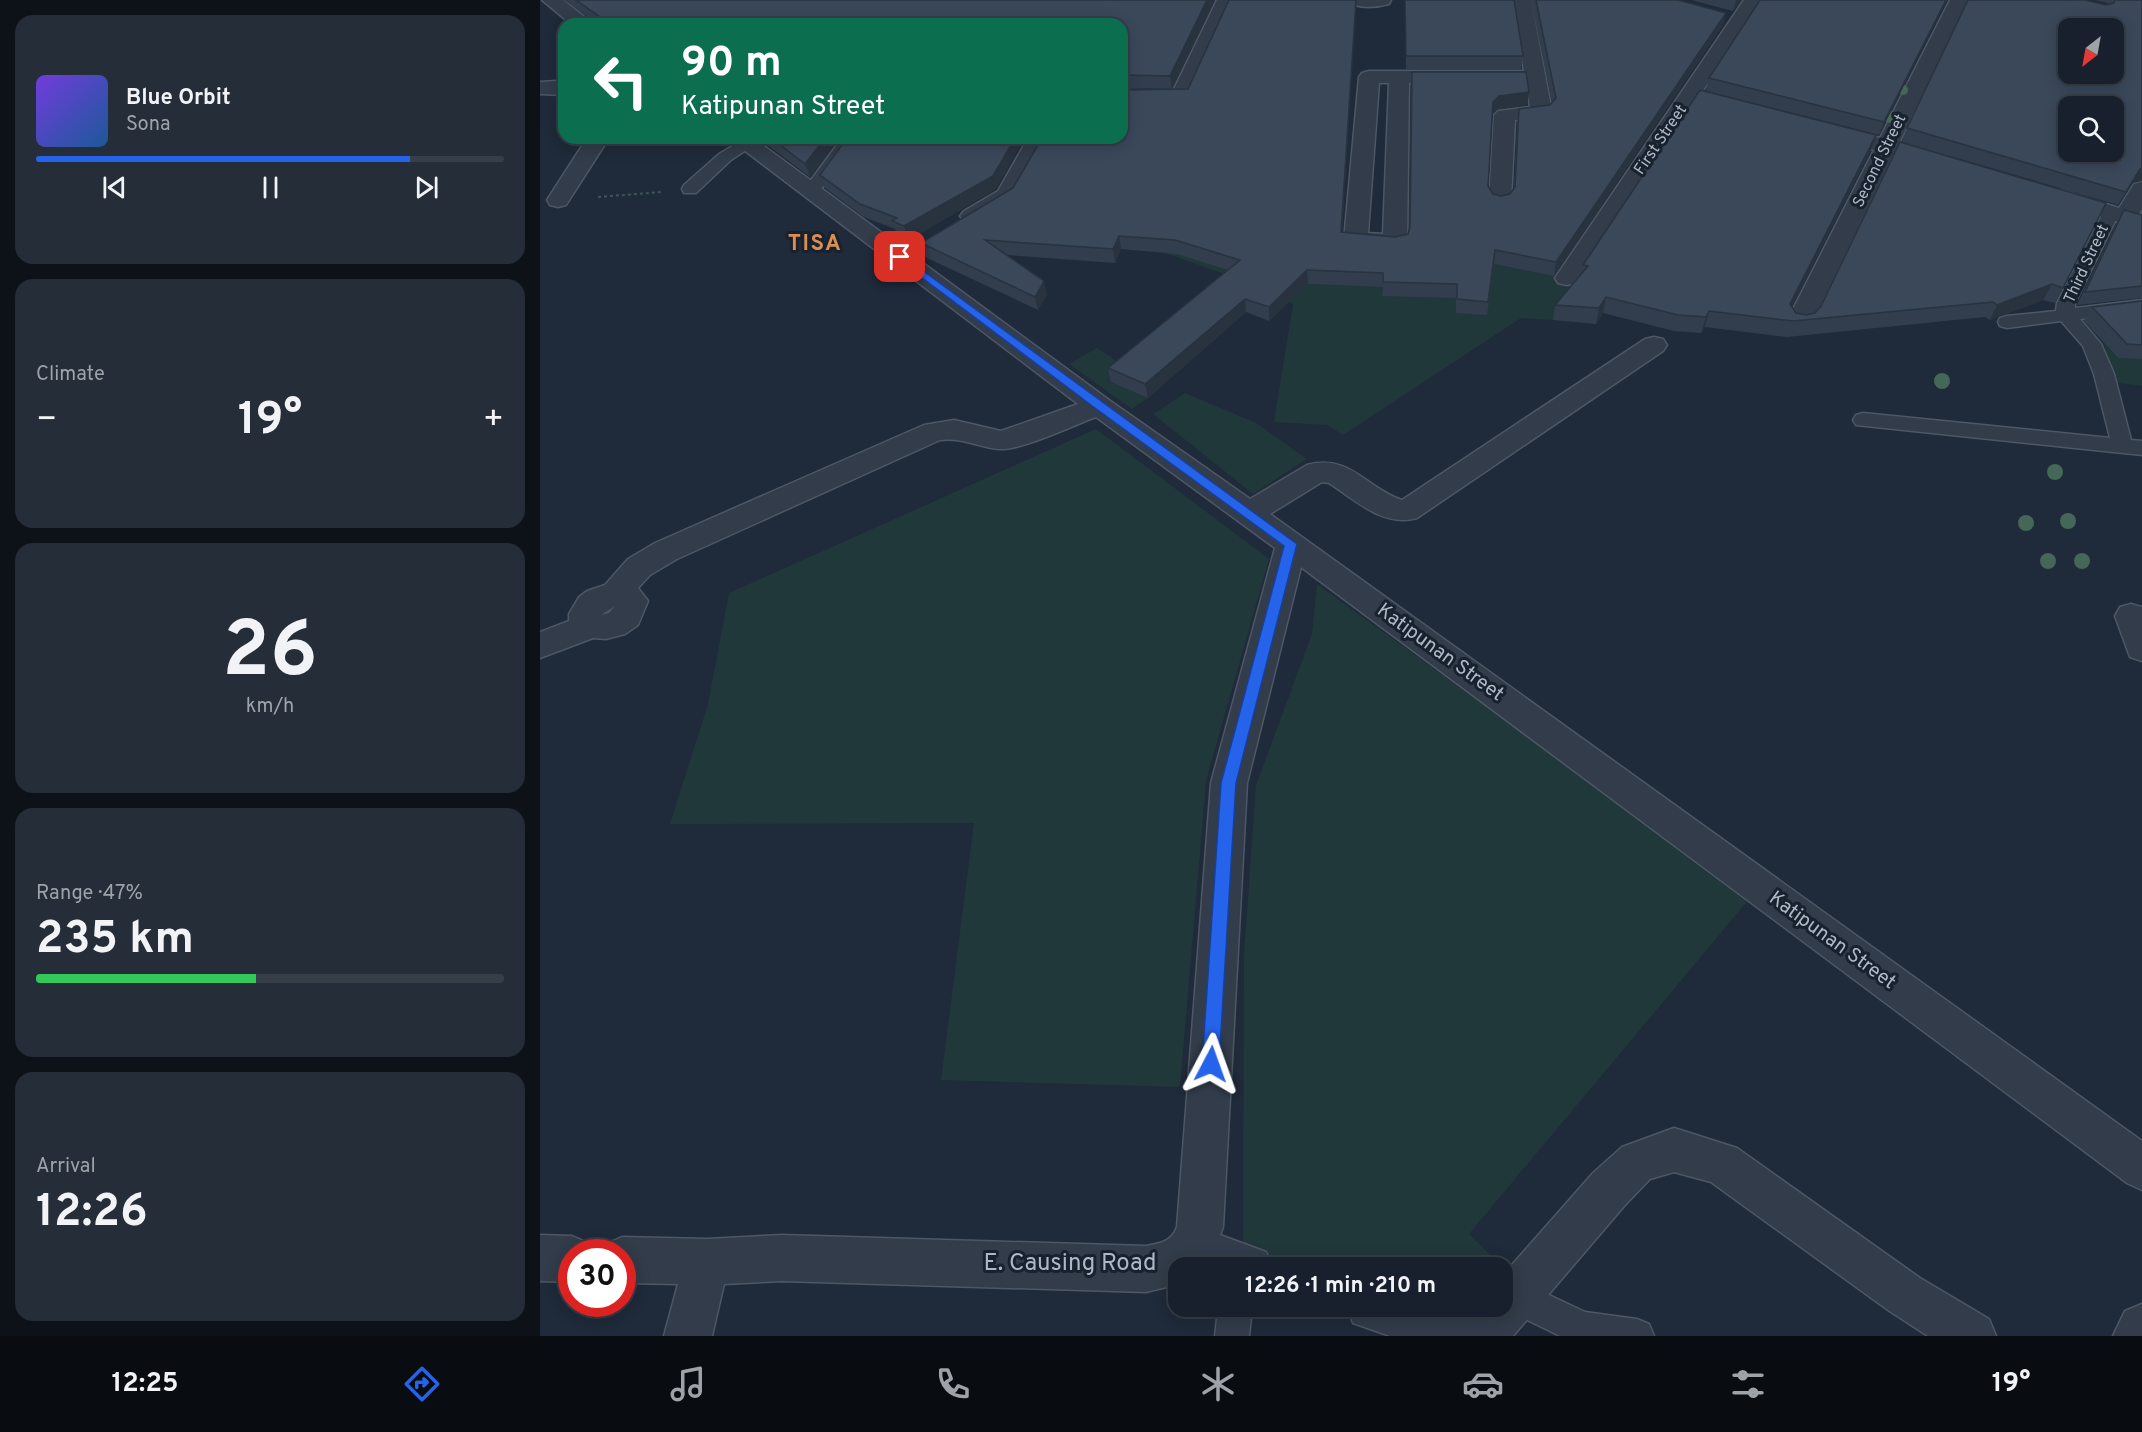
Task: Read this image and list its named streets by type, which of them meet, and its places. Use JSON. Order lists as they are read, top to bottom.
{
  "streets": {
    "street": [
      "First Street",
      "Second Street",
      "Third Street",
      "Katipunan Street",
      "E. Causing Road"
    ]
  },
  "districts": ["TISA"],
  "north": "bottom left",
  "page": {
    "turn": ["90 m", "Katipunan Street"],
    "song": ["Blue Orbit", "Sona"],
    "tile": [
      "Climate",
      ["26", "km/h"],
      ["Range · 47%", "235 km"],
      ["Arrival", "12:26"]
    ],
    "heat": ["−", "19°", "+"],
    "limit": "30",
    "trip": "12:26 · 1 min · 210 m",
    "tabs": ["12:25", "19°"]
  }
}
